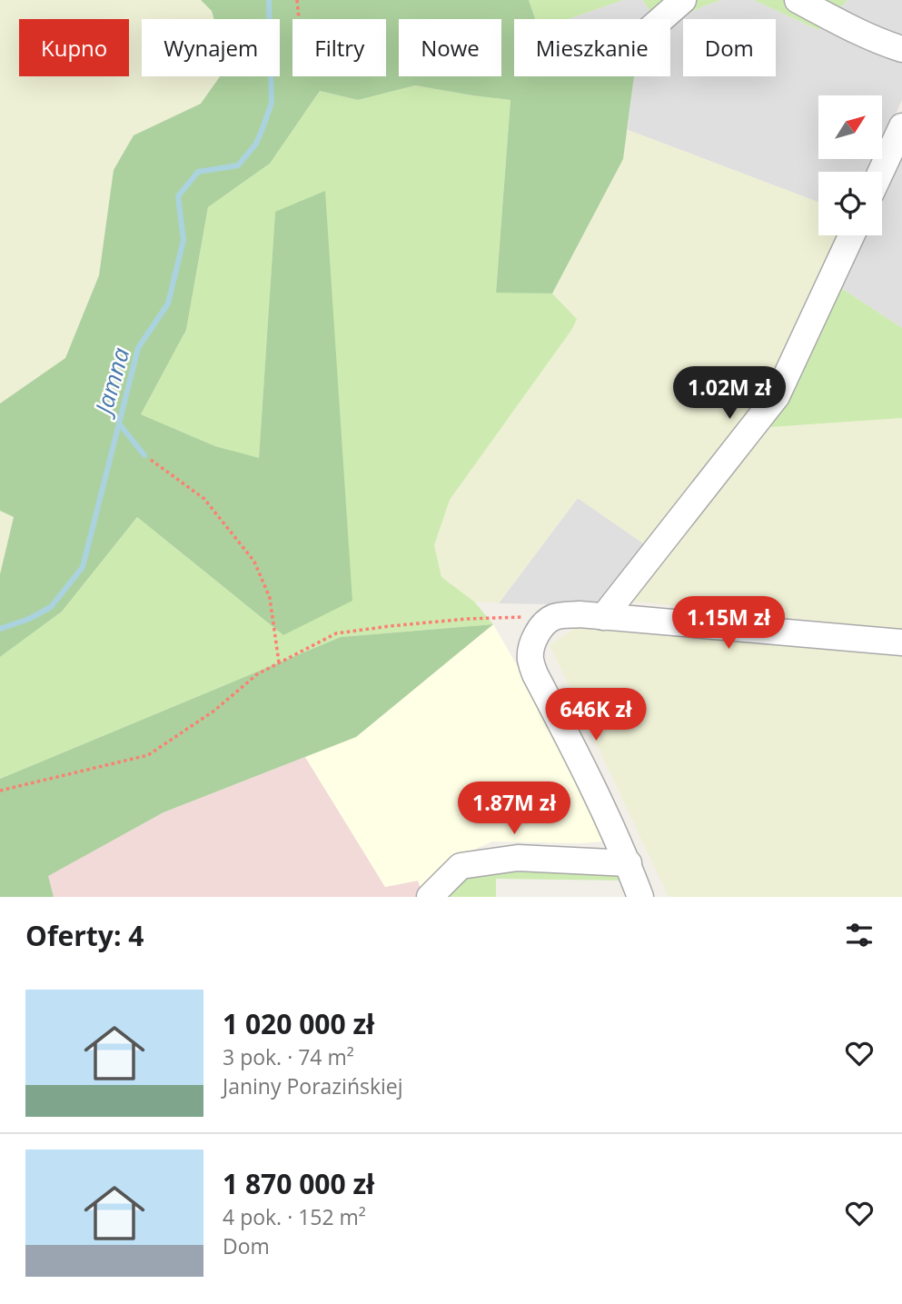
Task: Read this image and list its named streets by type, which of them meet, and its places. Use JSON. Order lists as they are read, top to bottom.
{
  "water": ["Jamna"],
  "north": "top right",
  "page": {
    "chip": [
      "Kupno",
      "Wynajem",
      "Filtry",
      "Nowe",
      "Mieszkanie",
      "Dom"
    ],
    "price": [
      "1.02M zł",
      "1.15M zł",
      "646K zł",
      "1.87M zł"
    ],
    "heading": "Oferty: 4",
    "list": [
      {
        "name": "1 020 000 zł",
        "note": "3 pok. · 74 m² · Janiny Porazińskiej"
      },
      {
        "name": "1 870 000 zł",
        "note": "4 pok. · 152 m² · Dom"
      }
    ]
  }
}
